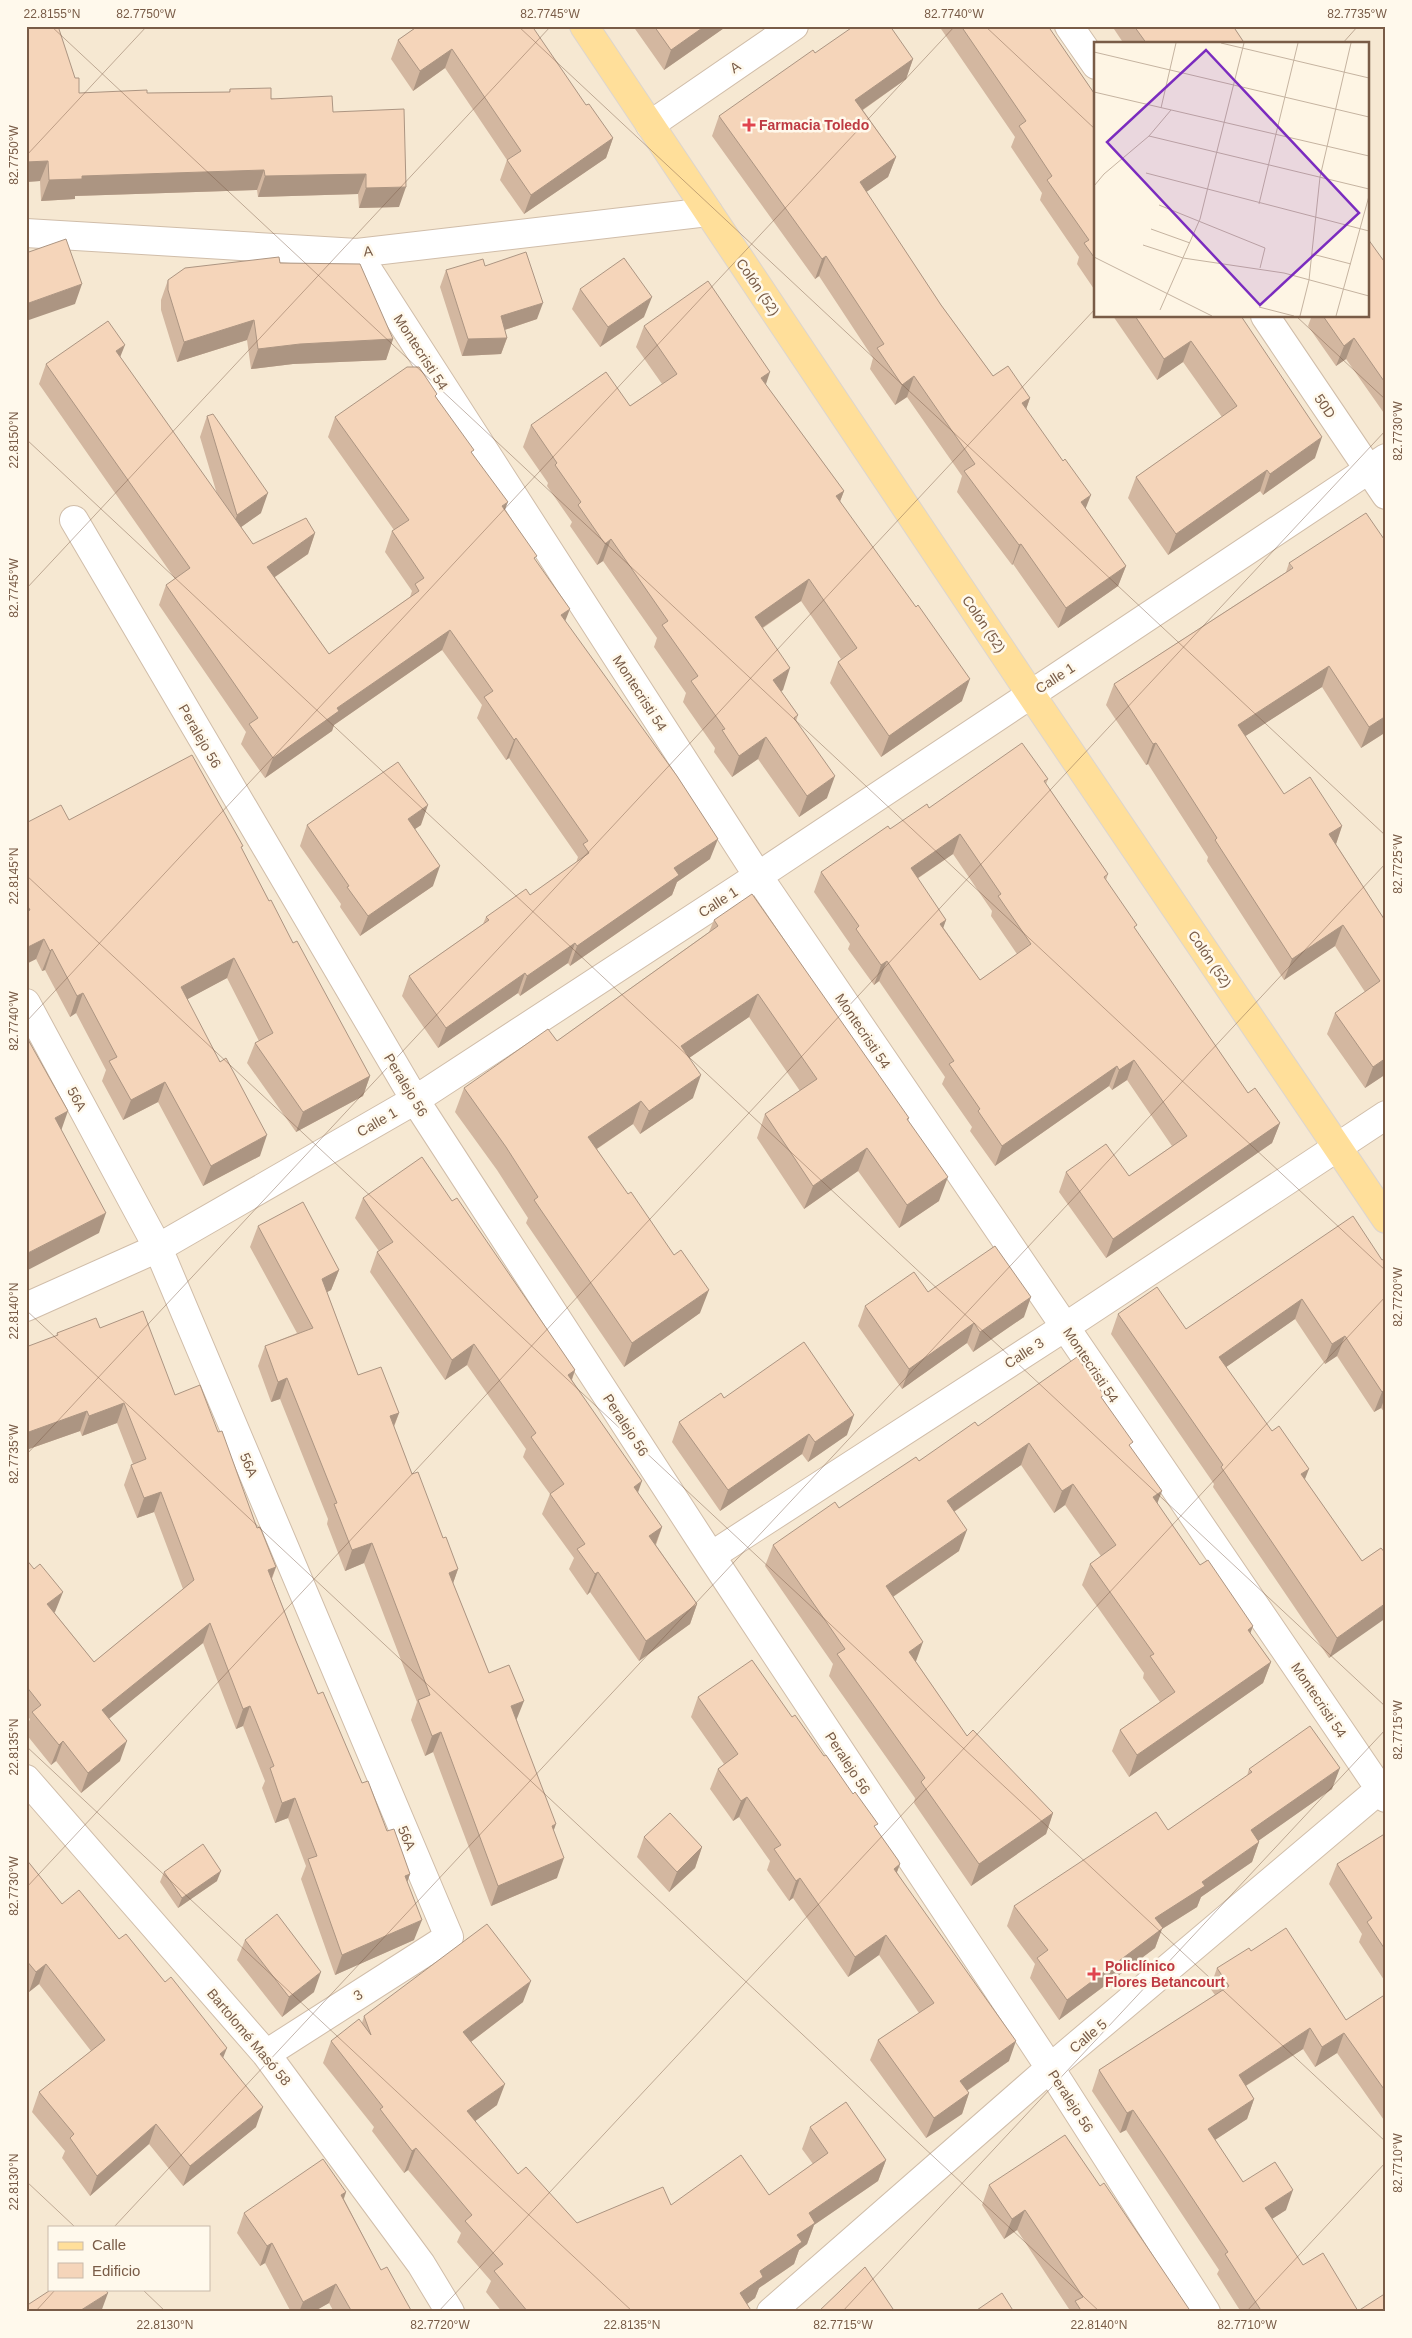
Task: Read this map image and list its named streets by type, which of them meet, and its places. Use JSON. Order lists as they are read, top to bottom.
{
  "streets": {
    "main road": ["Colón (52)"],
    "street": [
      "A",
      "Montecristi 54",
      "50D",
      "Calle 1",
      "Peralejo 56",
      "56A",
      "Calle 3",
      "3",
      "Calle 5",
      "Bartolomé Masó 58"
    ]
  },
  "crossings": [
    ["A", "Colón (52)"],
    ["A", "Montecristi 54"],
    ["Colón (52)", "Calle 1"],
    ["Colón (52)", "Calle 3"],
    ["Montecristi 54", "Calle 1"],
    ["Montecristi 54", "Calle 3"],
    ["Montecristi 54", "Calle 5"],
    ["50D", "Calle 1"],
    ["Calle 1", "Peralejo 56"],
    ["Calle 1", "56A"],
    ["Peralejo 56", "Calle 3"],
    ["Peralejo 56", "Calle 5"],
    ["56A", "3"],
    ["3", "Bartolomé Masó 58"]
  ],
  "places": {
    "health": ["Farmacia Toledo", "Policlínico Flores Betancourt"]
  },
  "legend": ["Calle", "Edificio"],
  "coordinates": [
    "22.8155°N",
    "82.7750°W",
    "82.7745°W",
    "82.7740°W",
    "82.7735°W",
    "82.7730°W",
    "22.8150°N",
    "82.7725°W",
    "22.8145°N",
    "82.7720°W",
    "22.8140°N",
    "82.7715°W",
    "22.8135°N",
    "82.7710°W",
    "22.8130°N"
  ]
}
